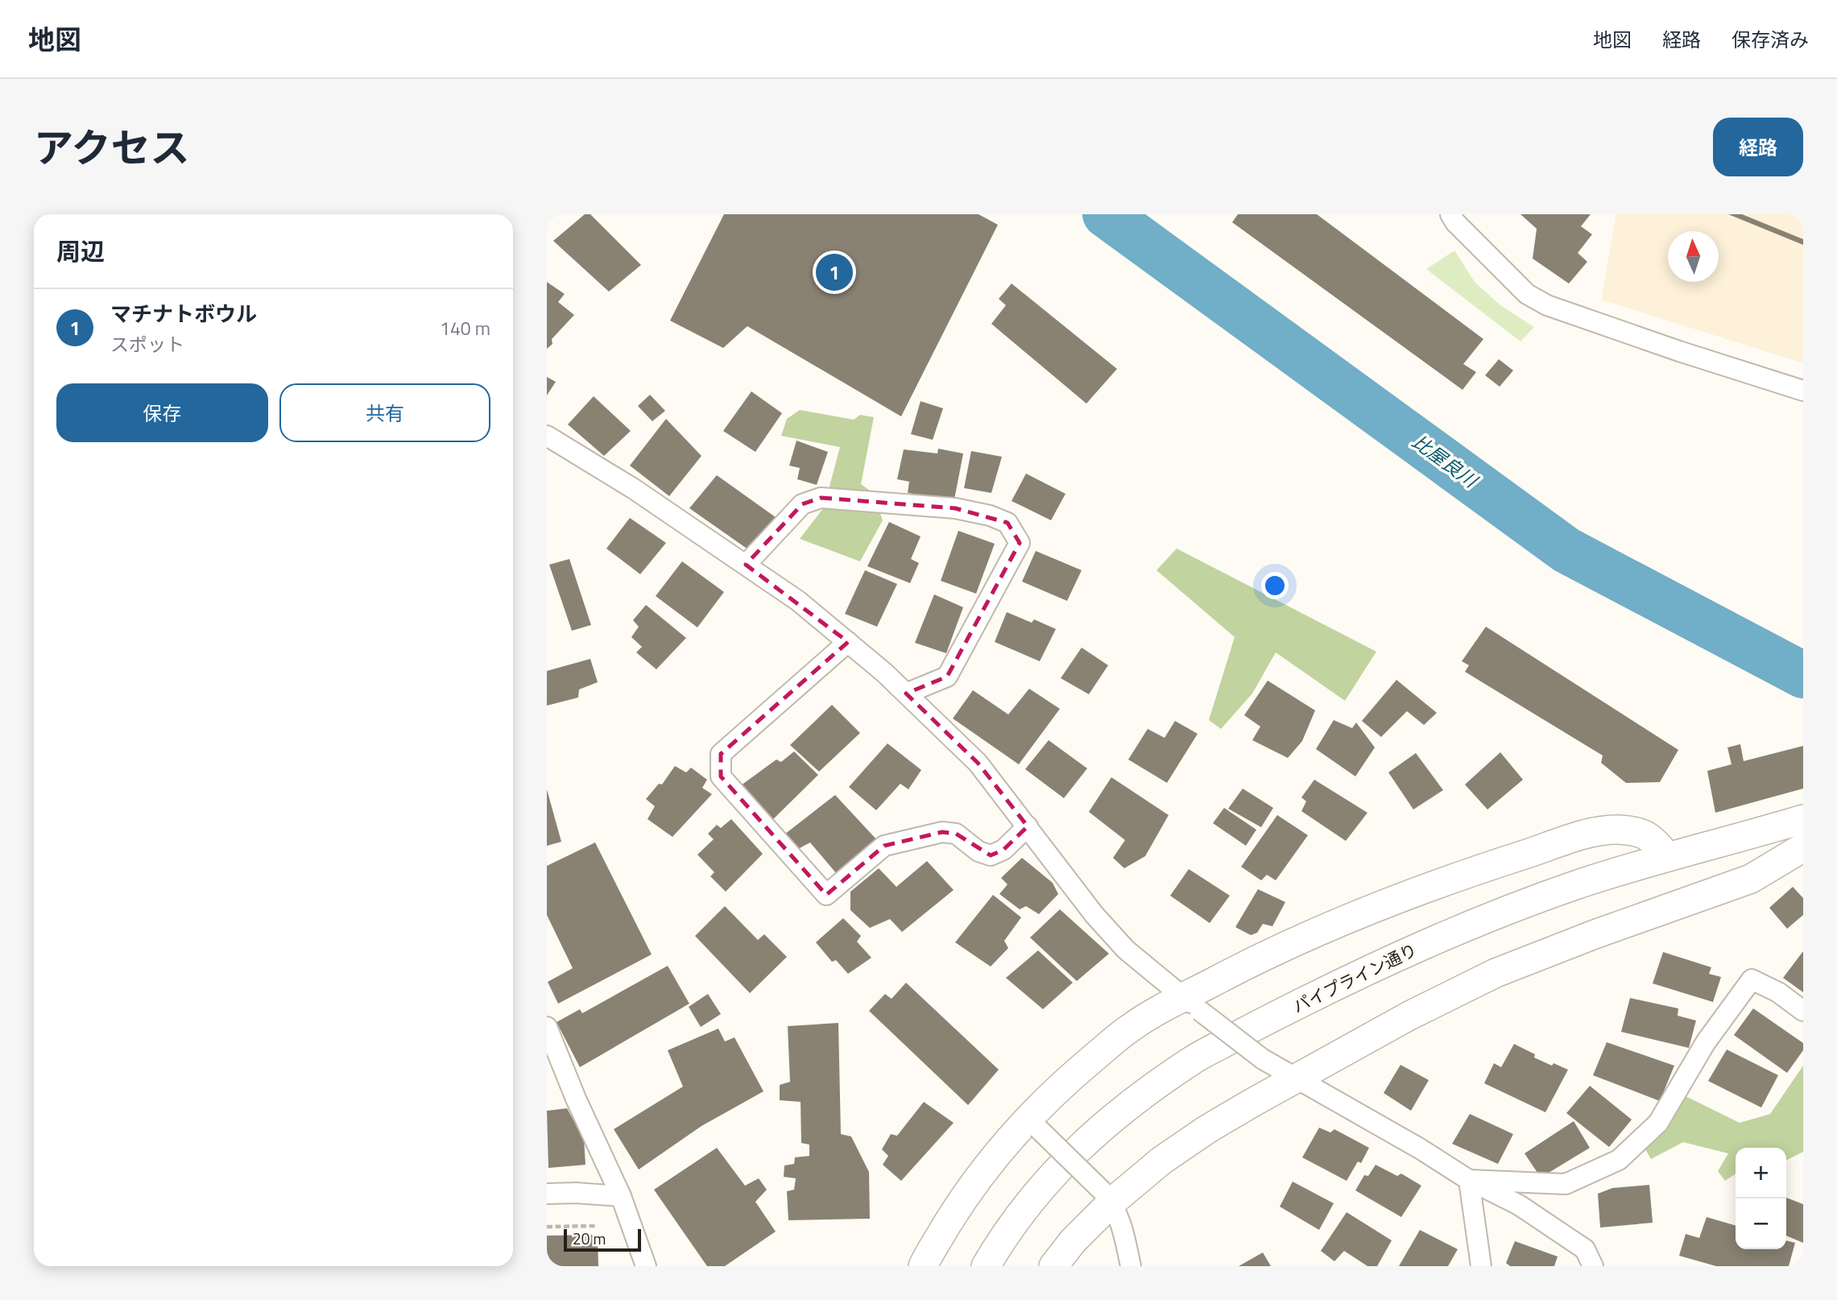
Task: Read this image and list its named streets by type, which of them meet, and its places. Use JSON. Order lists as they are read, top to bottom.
{
  "streets": {
    "main road": ["パイプライン通り"]
  },
  "water": ["比屋良川"],
  "scale_bar": "20 m",
  "north": "top",
  "page": {
    "header": "地図",
    "nav": ["地図", "経路", "保存済み"],
    "title": "アクセス",
    "buttons": [
      "経路",
      ["保存", "共有"]
    ],
    "heading": "周辺",
    "pins": "1",
    "list": [
      {
        "mark": "1",
        "name": "マチナトボウル",
        "note": "スポット",
        "value": "140 m"
      }
    ],
    "map_buttons": ["+", "−"],
    "scale": "20 m"
  }
}
